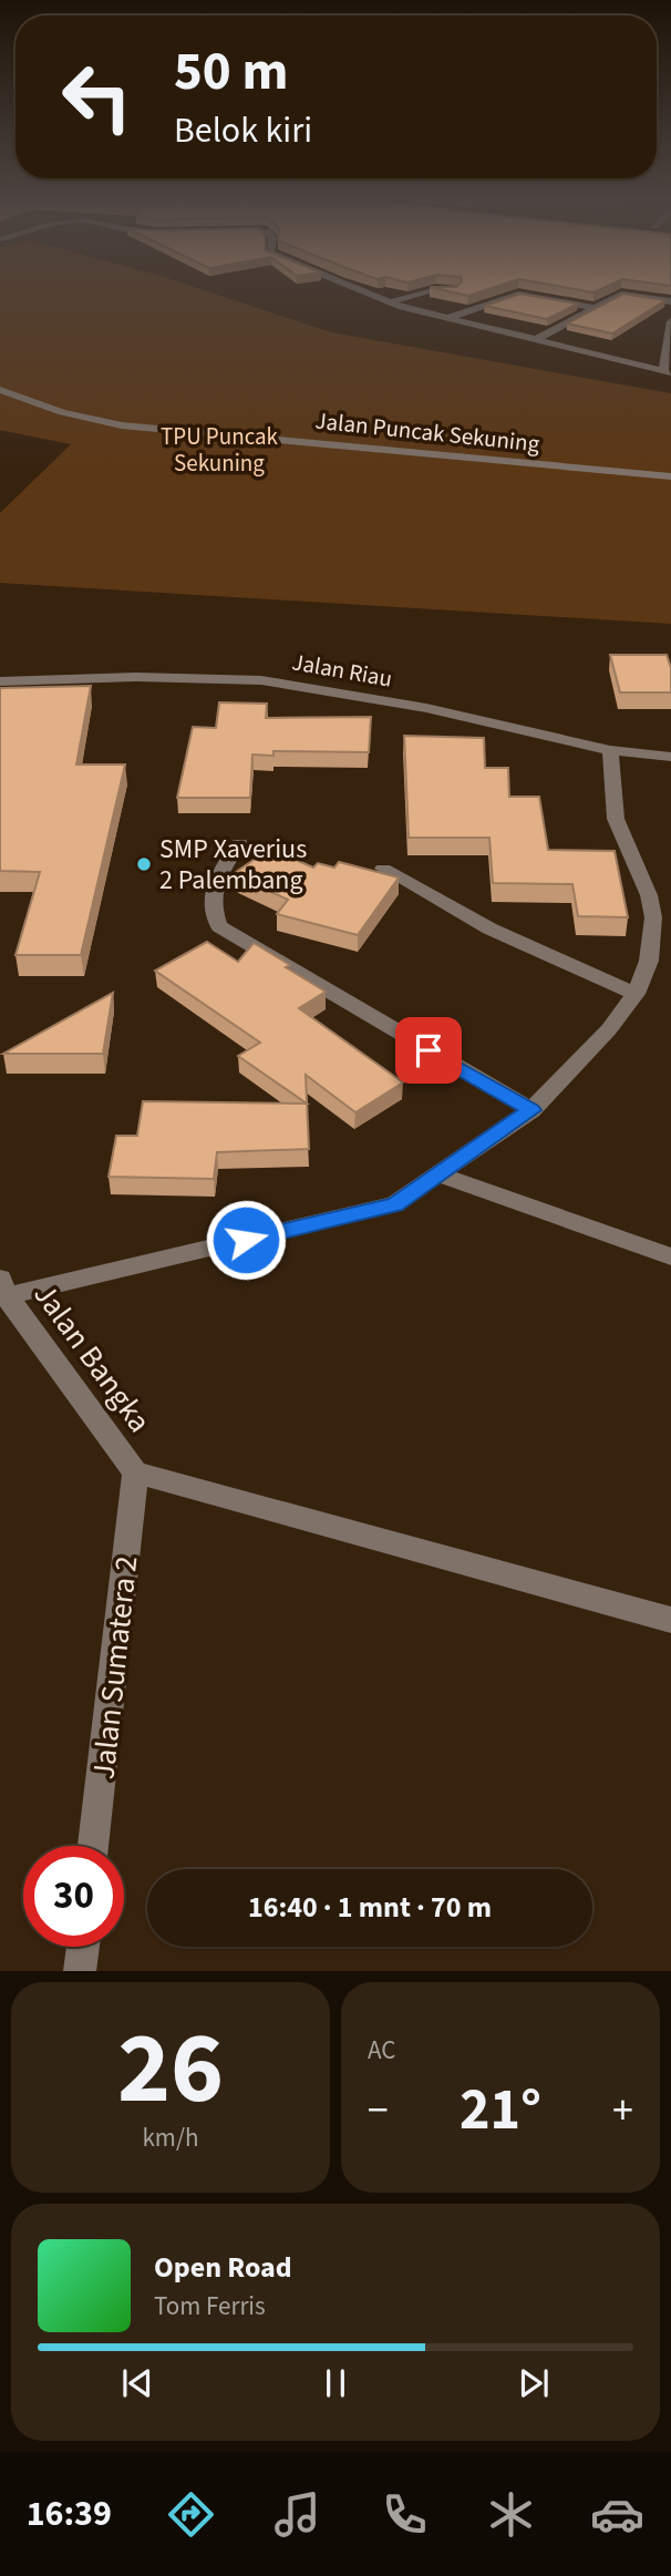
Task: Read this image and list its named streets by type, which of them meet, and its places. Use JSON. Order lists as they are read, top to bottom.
{
  "streets": {
    "street": [
      "Jalan Puncak Sekuning",
      "Jalan Riau",
      "Jalan Bangka",
      "Jalan Sumatera 2"
    ]
  },
  "crossings": [
    ["Jalan Bangka", "Jalan Sumatera 2"]
  ],
  "parks": ["TPU Puncak Sekuning"],
  "places": ["SMP Xaverius 2 Palembang"],
  "page": {
    "turn": ["50 m", "Belok kiri"],
    "limit": "30",
    "trip": "16:40 · 1 mnt · 70 m",
    "tile": [
      ["26", "km/h"],
      "AC"
    ],
    "heat": ["−", "21°", "+"],
    "song": ["Open Road", "Tom Ferris"],
    "tabs": "16:39"
  }
}
